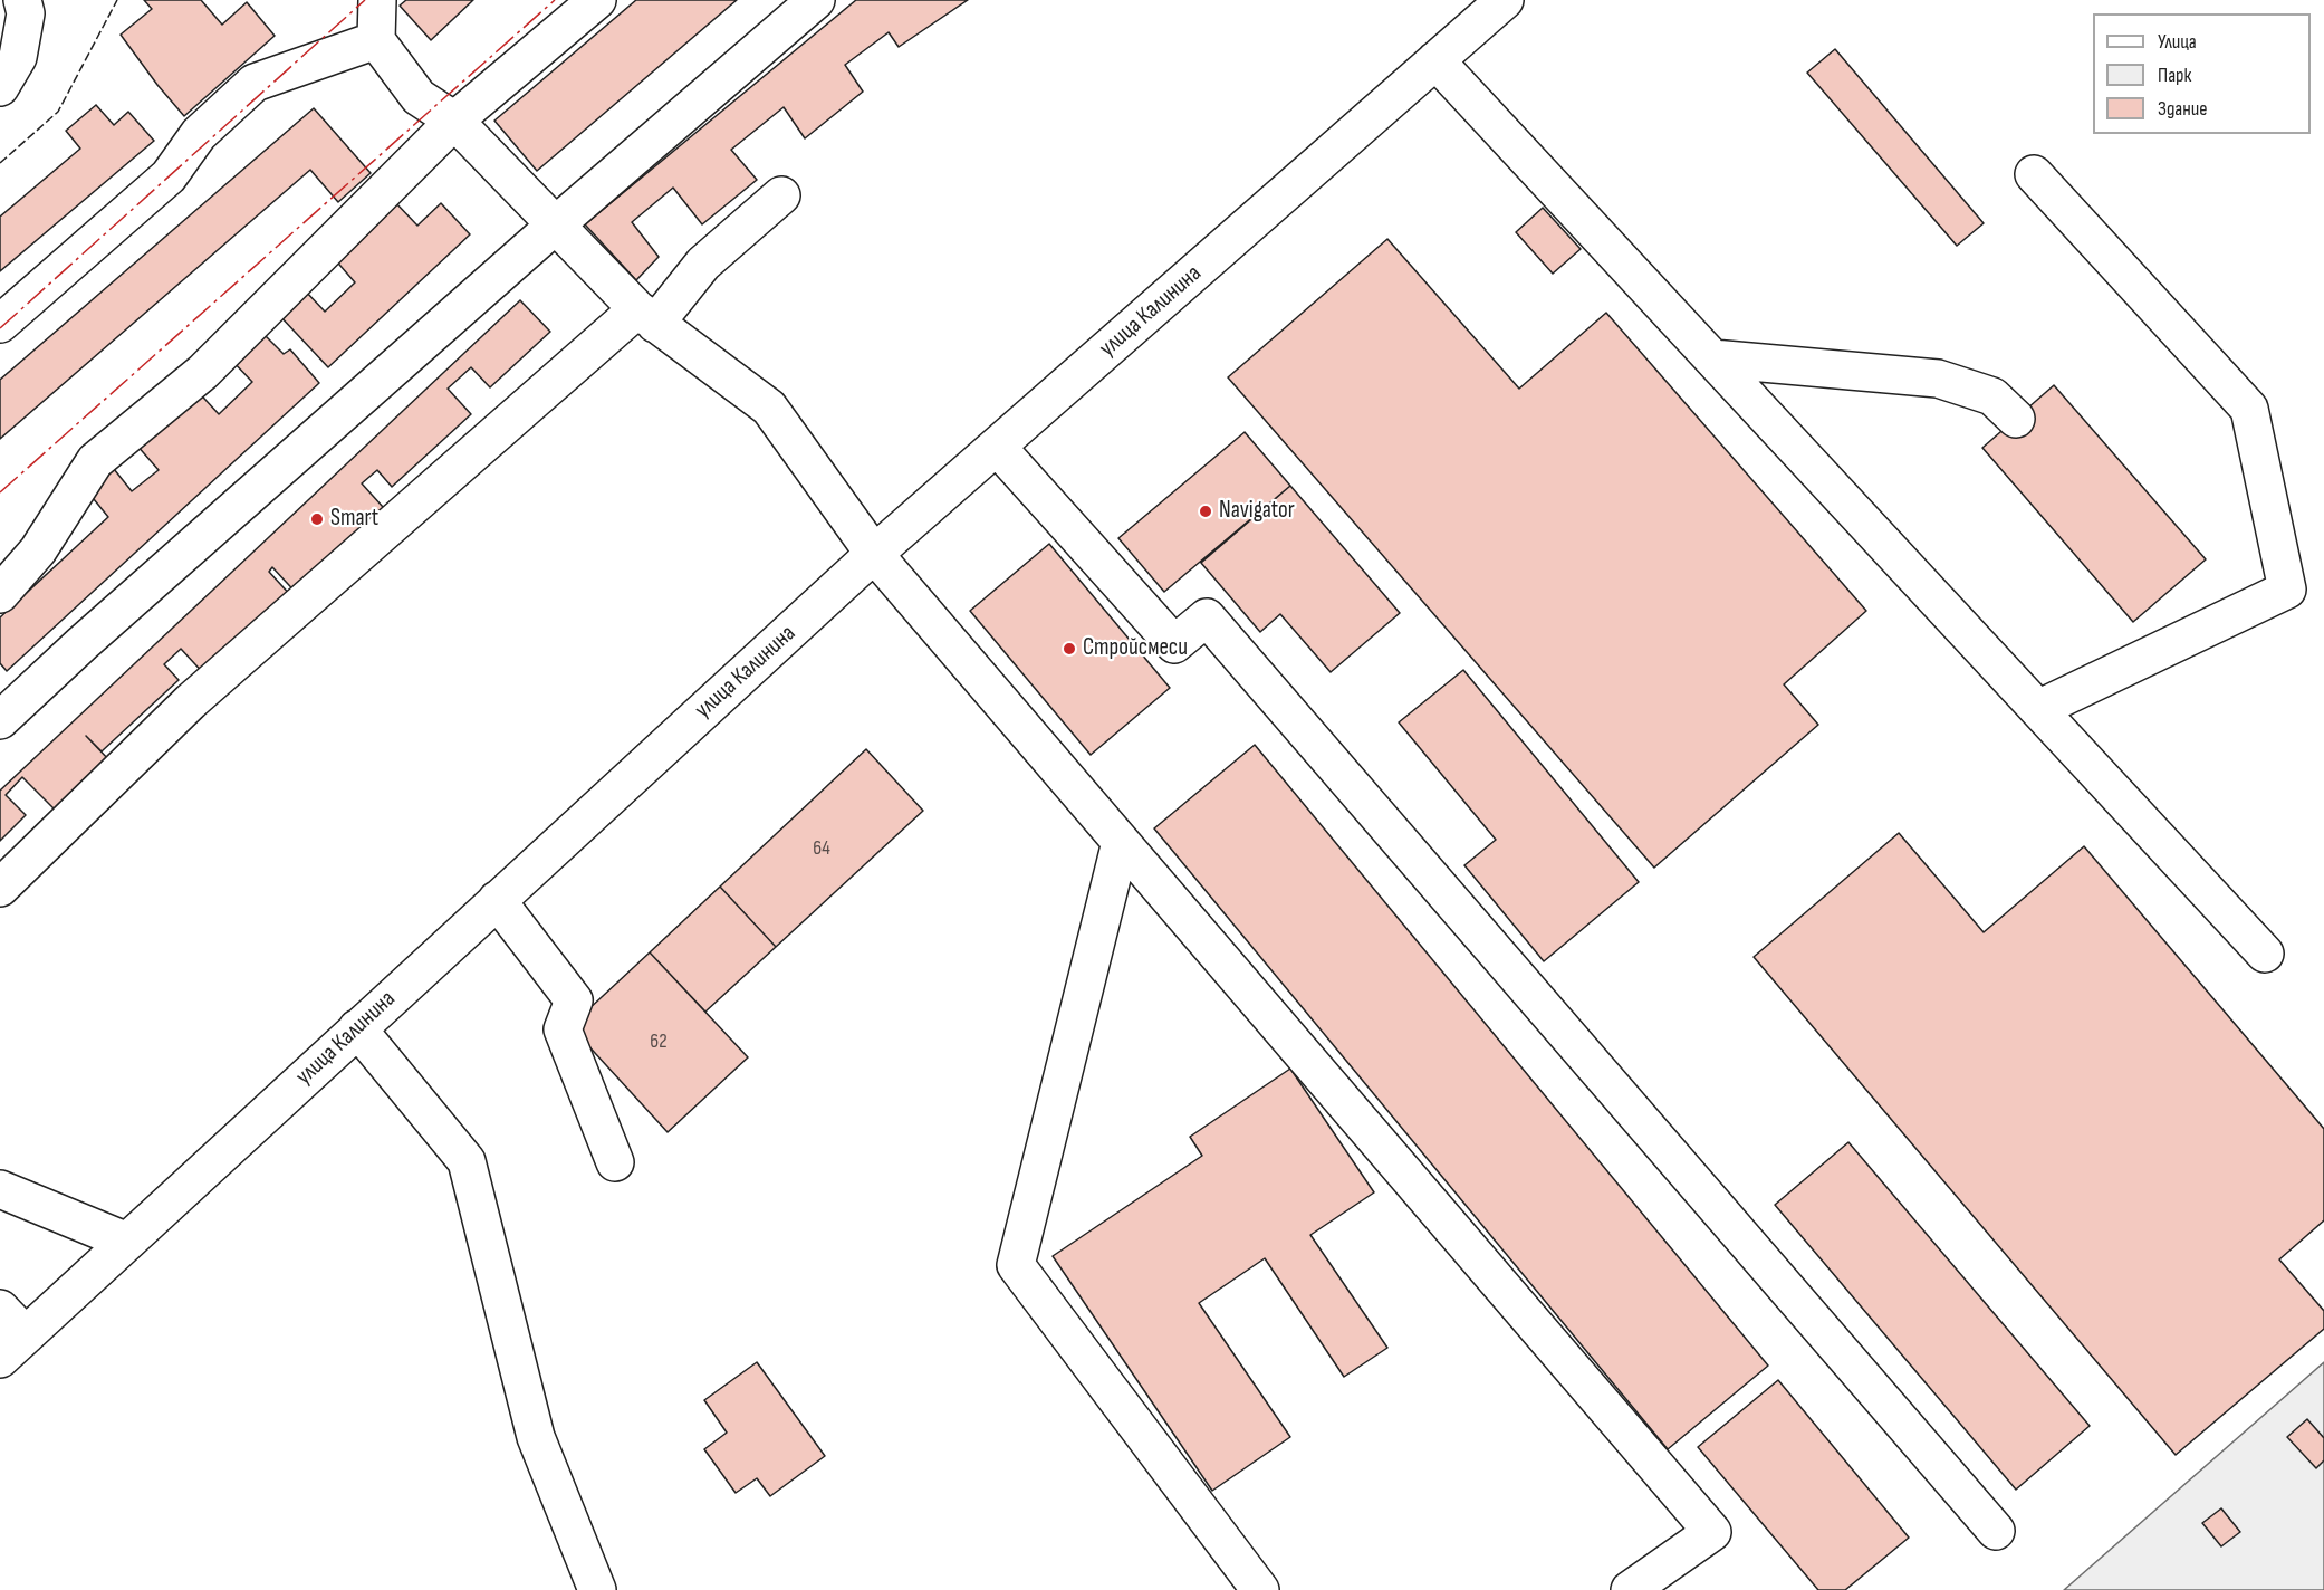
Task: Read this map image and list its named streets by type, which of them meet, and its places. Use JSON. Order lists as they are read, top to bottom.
{
  "streets": {
    "street": ["улица Калинина"]
  },
  "places": ["Navigator", "Smart", "Стройсмеси"],
  "house_numbers": ["64", "62"],
  "legend": ["Улица", "Парк", "Здание"]
}
